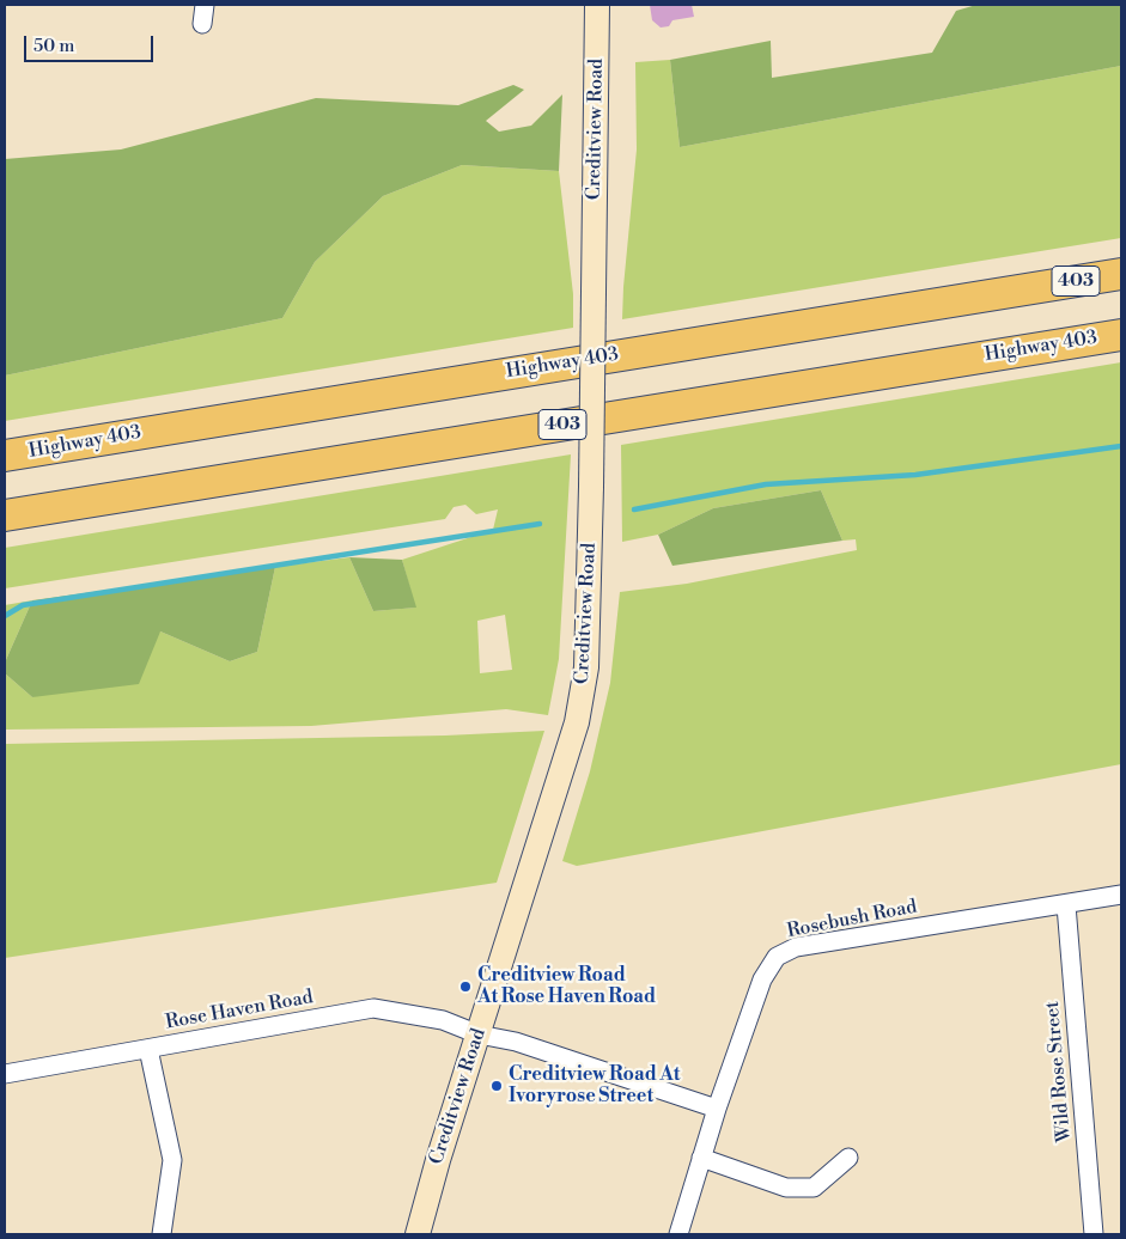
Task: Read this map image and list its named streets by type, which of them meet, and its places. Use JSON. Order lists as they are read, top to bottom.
{
  "streets": {
    "highway": ["403", "Highway 403"],
    "main road": ["Creditview Road"],
    "street": ["Rosebush Road", "Rose Haven Road", "Wild Rose Street"]
  },
  "crossings": [
    ["Creditview Road", "Rose Haven Road"],
    ["Rosebush Road", "Rose Haven Road"],
    ["Rosebush Road", "Wild Rose Street"]
  ],
  "places": ["Creditview Road At Rose Haven Road", "Creditview Road At Ivoryrose Street"],
  "scale_bar": "50 m"
}
